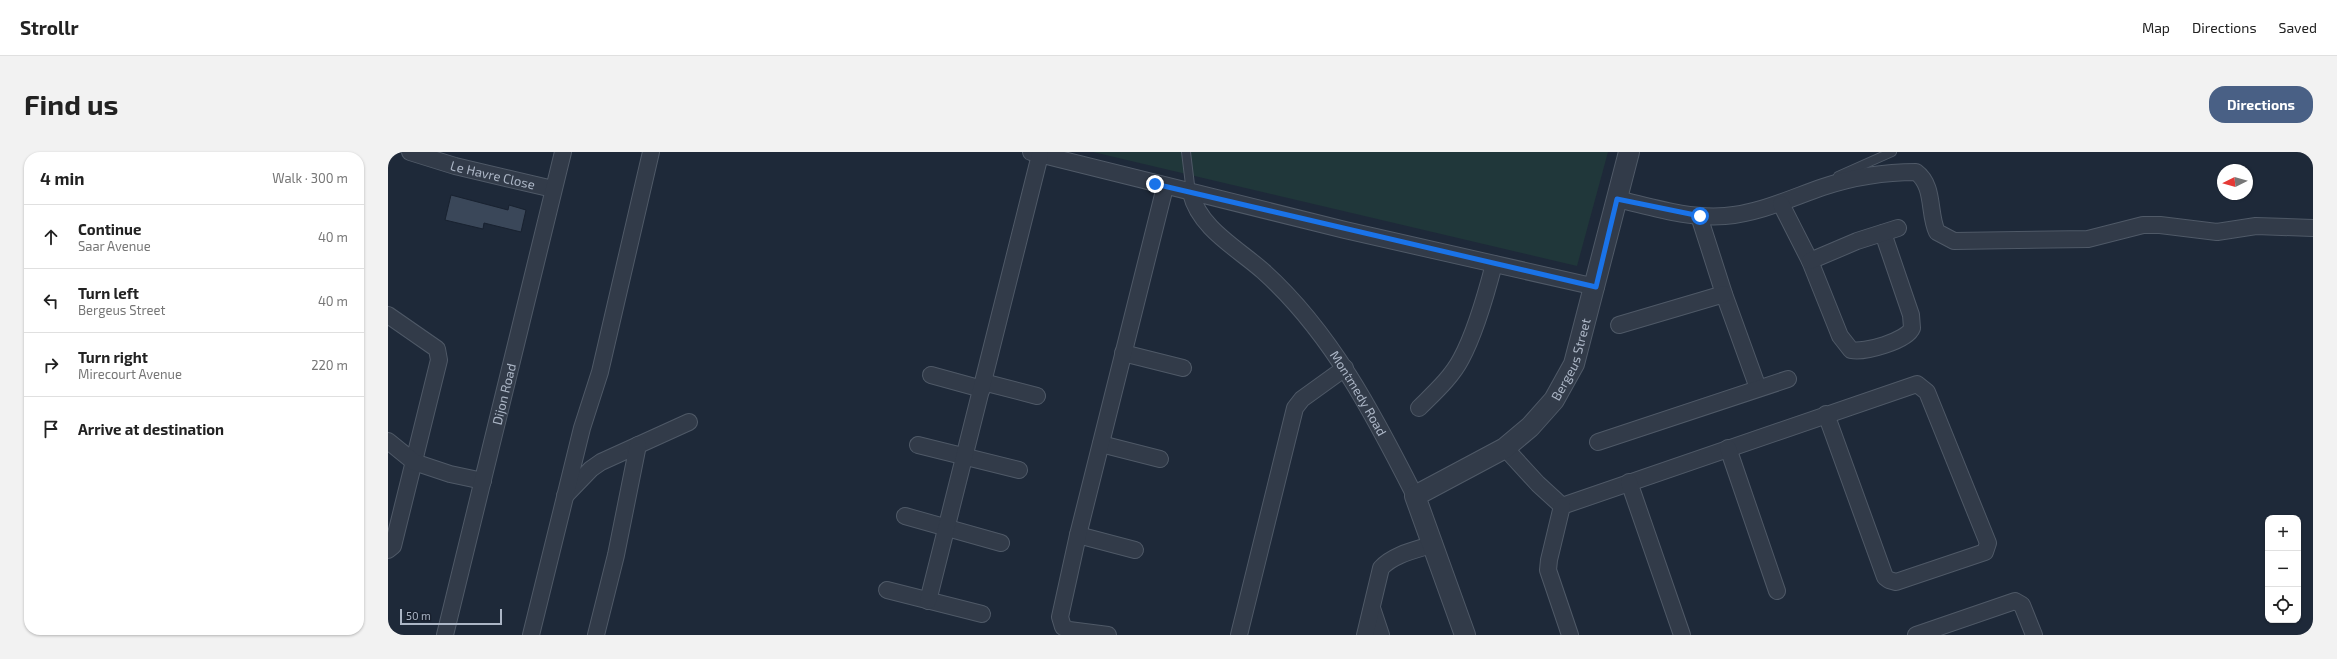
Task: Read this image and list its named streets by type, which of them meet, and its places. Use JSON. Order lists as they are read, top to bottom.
{
  "streets": {
    "street": [
      "Le Havre Close",
      "Bergeus Street",
      "Dijon Road",
      "Montmedy Road"
    ]
  },
  "crossings": [
    ["Le Havre Close", "Dijon Road"],
    ["Bergeus Street", "Montmedy Road"]
  ],
  "scale_bar": "50 m",
  "north": "left",
  "page": {
    "header": "Strollr",
    "nav": ["Map", "Directions", "Saved"],
    "buttons": "Directions",
    "title": "Find us",
    "heading": ["4 min", "Walk · 300 m"],
    "list": [
      ["Continue", "Saar Avenue", "40 m"],
      ["Turn left", "Bergeus Street", "40 m"],
      ["Turn right", "Mirecourt Avenue", "220 m"],
      "Arrive at destination"
    ],
    "map_buttons": ["+", "−"],
    "scale": "50 m"
  }
}
